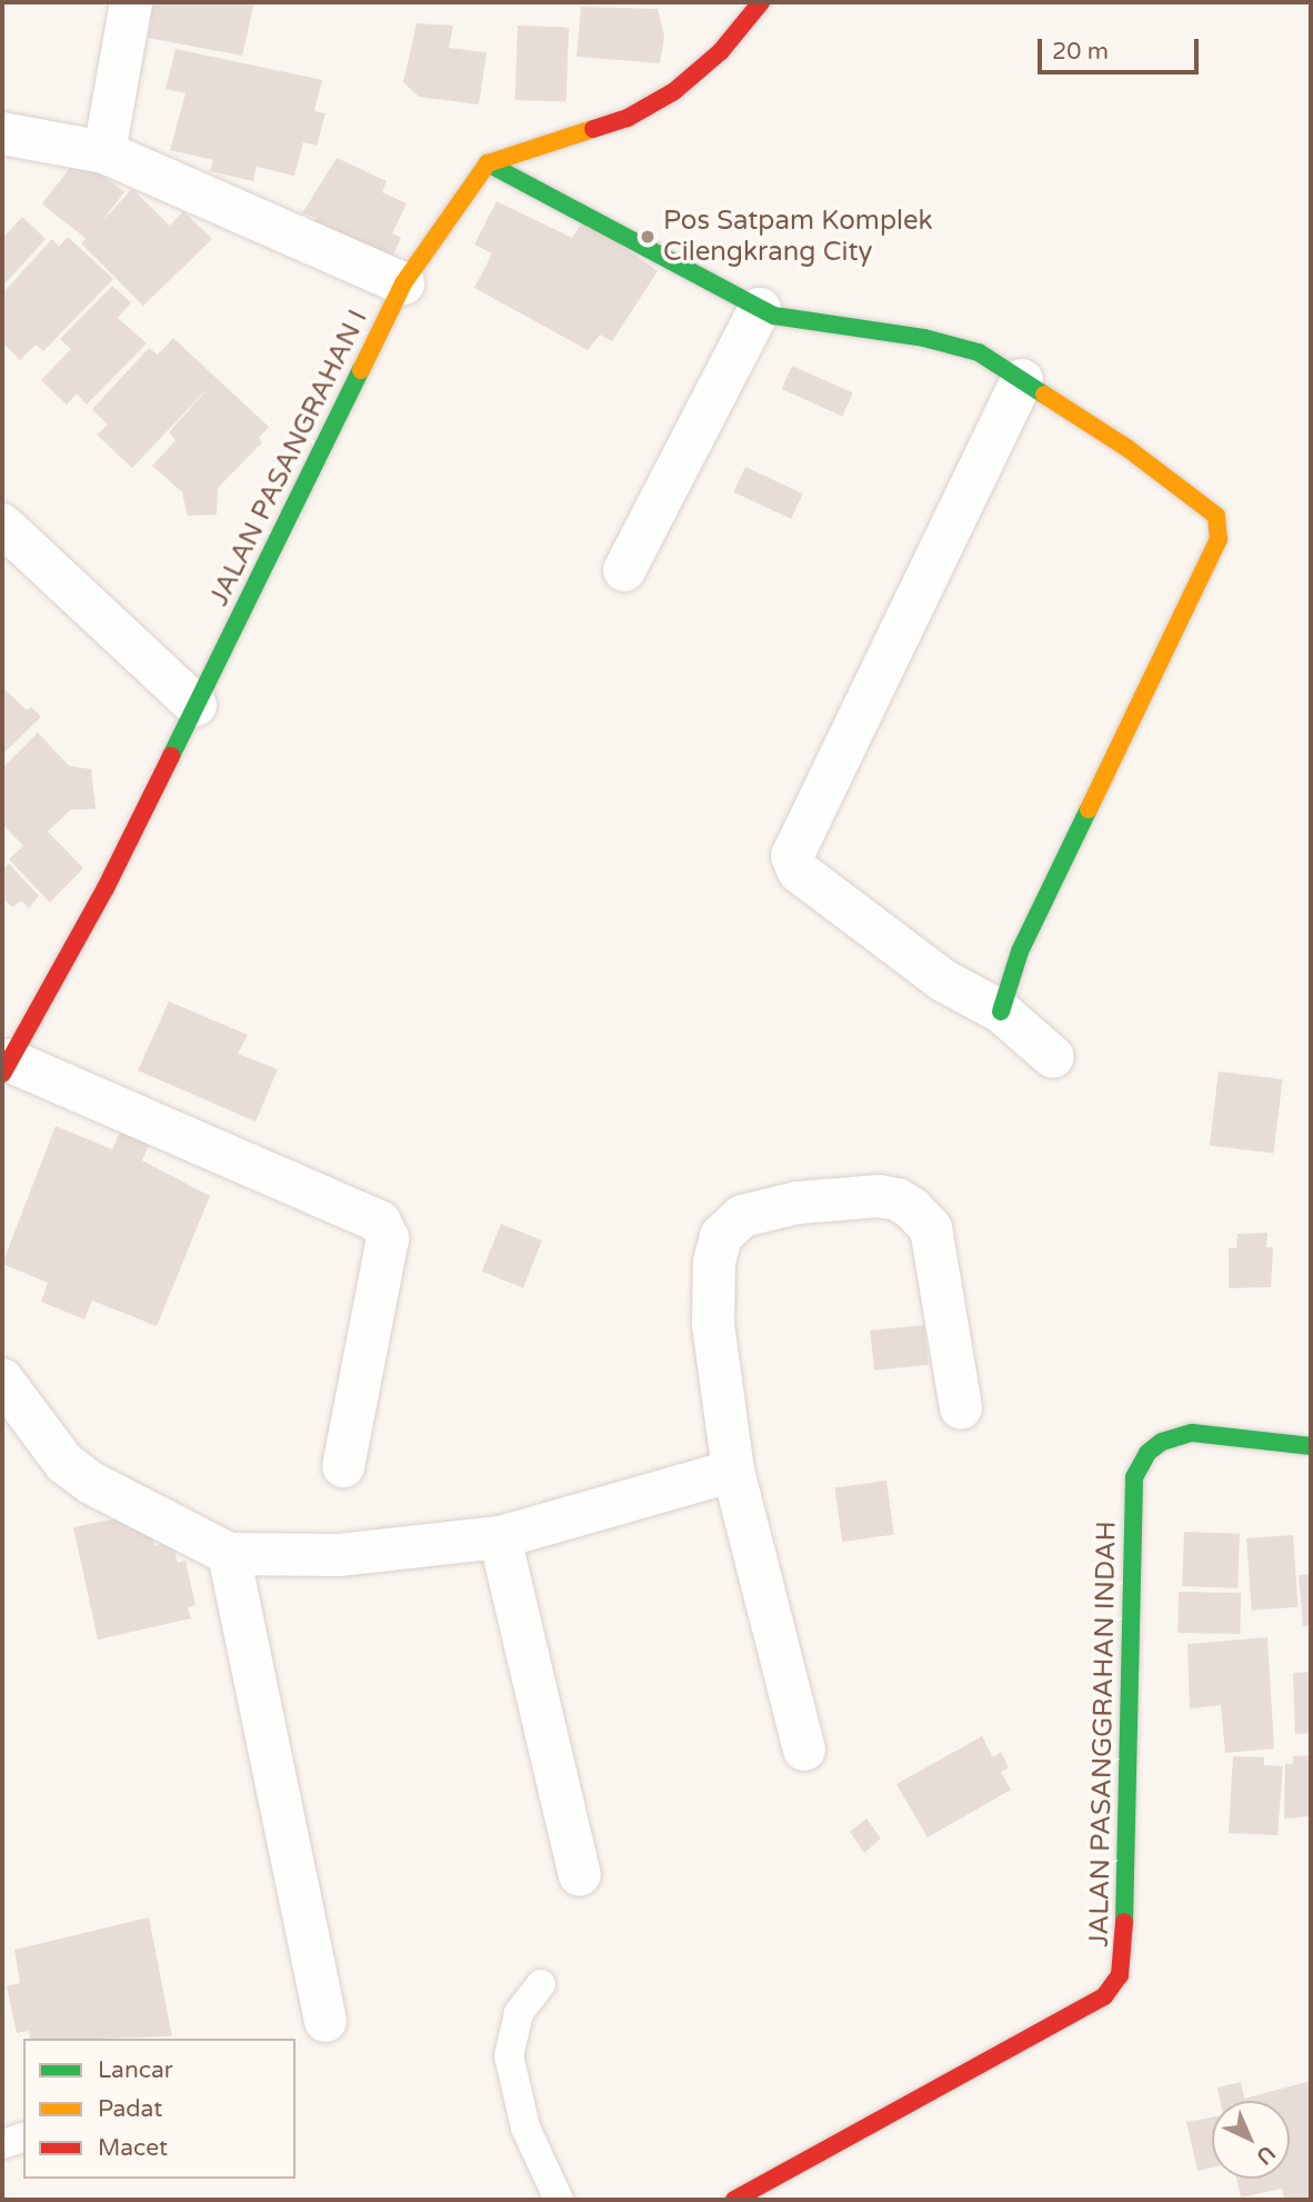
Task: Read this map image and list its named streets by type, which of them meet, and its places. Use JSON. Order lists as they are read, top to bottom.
{
  "streets": {
    "street": ["JALAN PASANGRAHAN I", "JALAN PASANGGRAHAN INDAH"]
  },
  "places": ["Pos Satpam Komplek Cilengkrang City"],
  "legend": ["Lancar", "Padat", "Macet"],
  "scale_bar": "20 m",
  "north": "bottom right"
}
